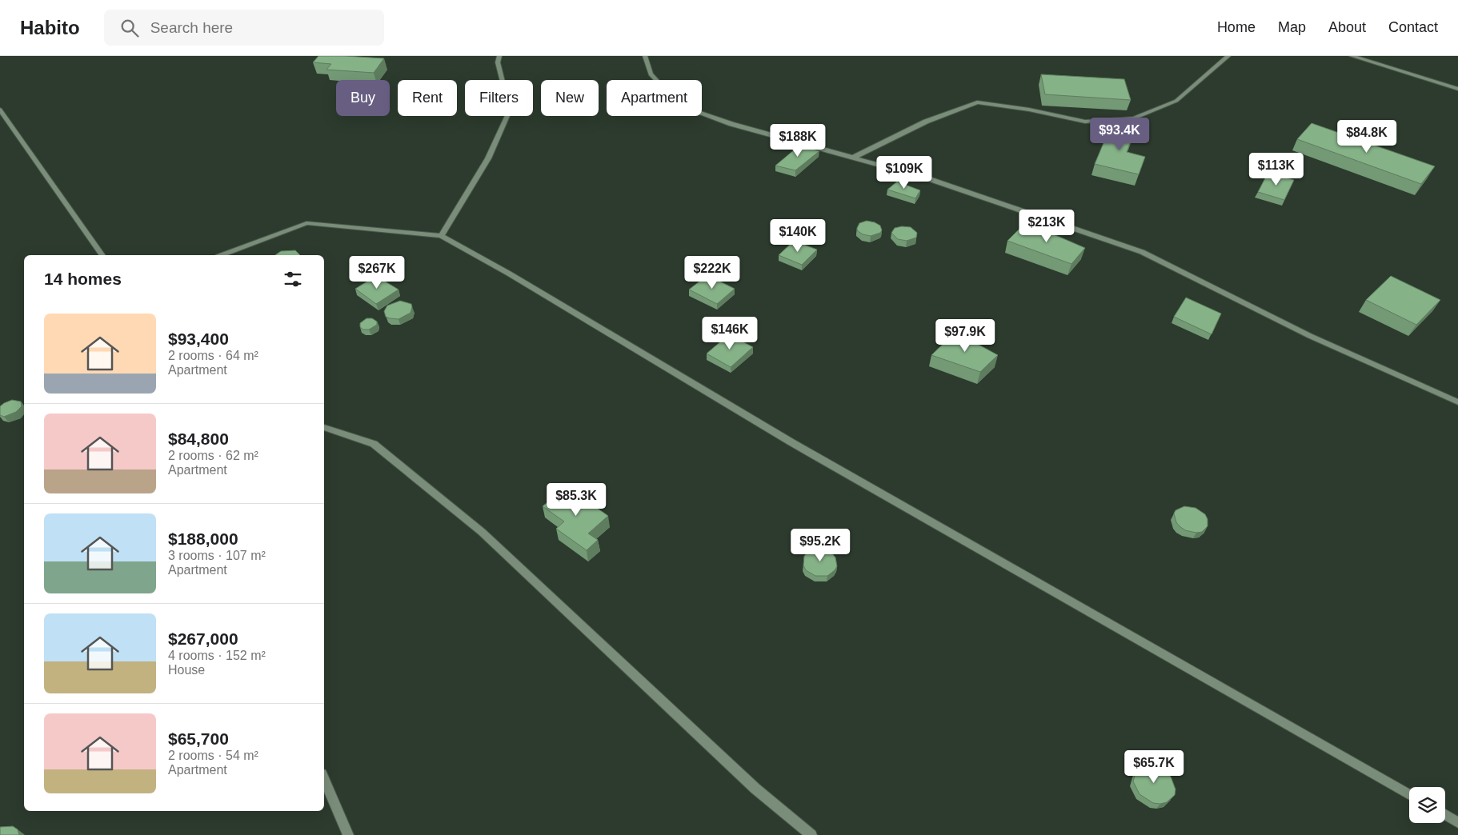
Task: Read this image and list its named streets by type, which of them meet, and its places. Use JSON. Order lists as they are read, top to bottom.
{
  "page": {
    "header": "Habito",
    "search": "Search here",
    "nav": [
      "Home",
      "Map",
      "About",
      "Contact"
    ],
    "chip": [
      "Buy",
      "Rent",
      "Filters",
      "New",
      "Apartment"
    ],
    "price": [
      "$93.4K",
      "$84.8K",
      "$188K",
      "$113K",
      "$109K",
      "$213K",
      "$140K",
      "$267K",
      "$222K",
      "$146K",
      "$97.9K",
      "$85.3K",
      "$95.2K",
      "$65.7K"
    ],
    "heading": "14 homes",
    "list": [
      {
        "name": "$93,400",
        "note": "2 rooms · 64 m² · Apartment"
      },
      {
        "name": "$84,800",
        "note": "2 rooms · 62 m² · Apartment"
      },
      {
        "name": "$188,000",
        "note": "3 rooms · 107 m² · Apartment"
      },
      {
        "name": "$267,000",
        "note": "4 rooms · 152 m² · House"
      },
      {
        "name": "$65,700",
        "note": "2 rooms · 54 m² · Apartment"
      }
    ]
  }
}
